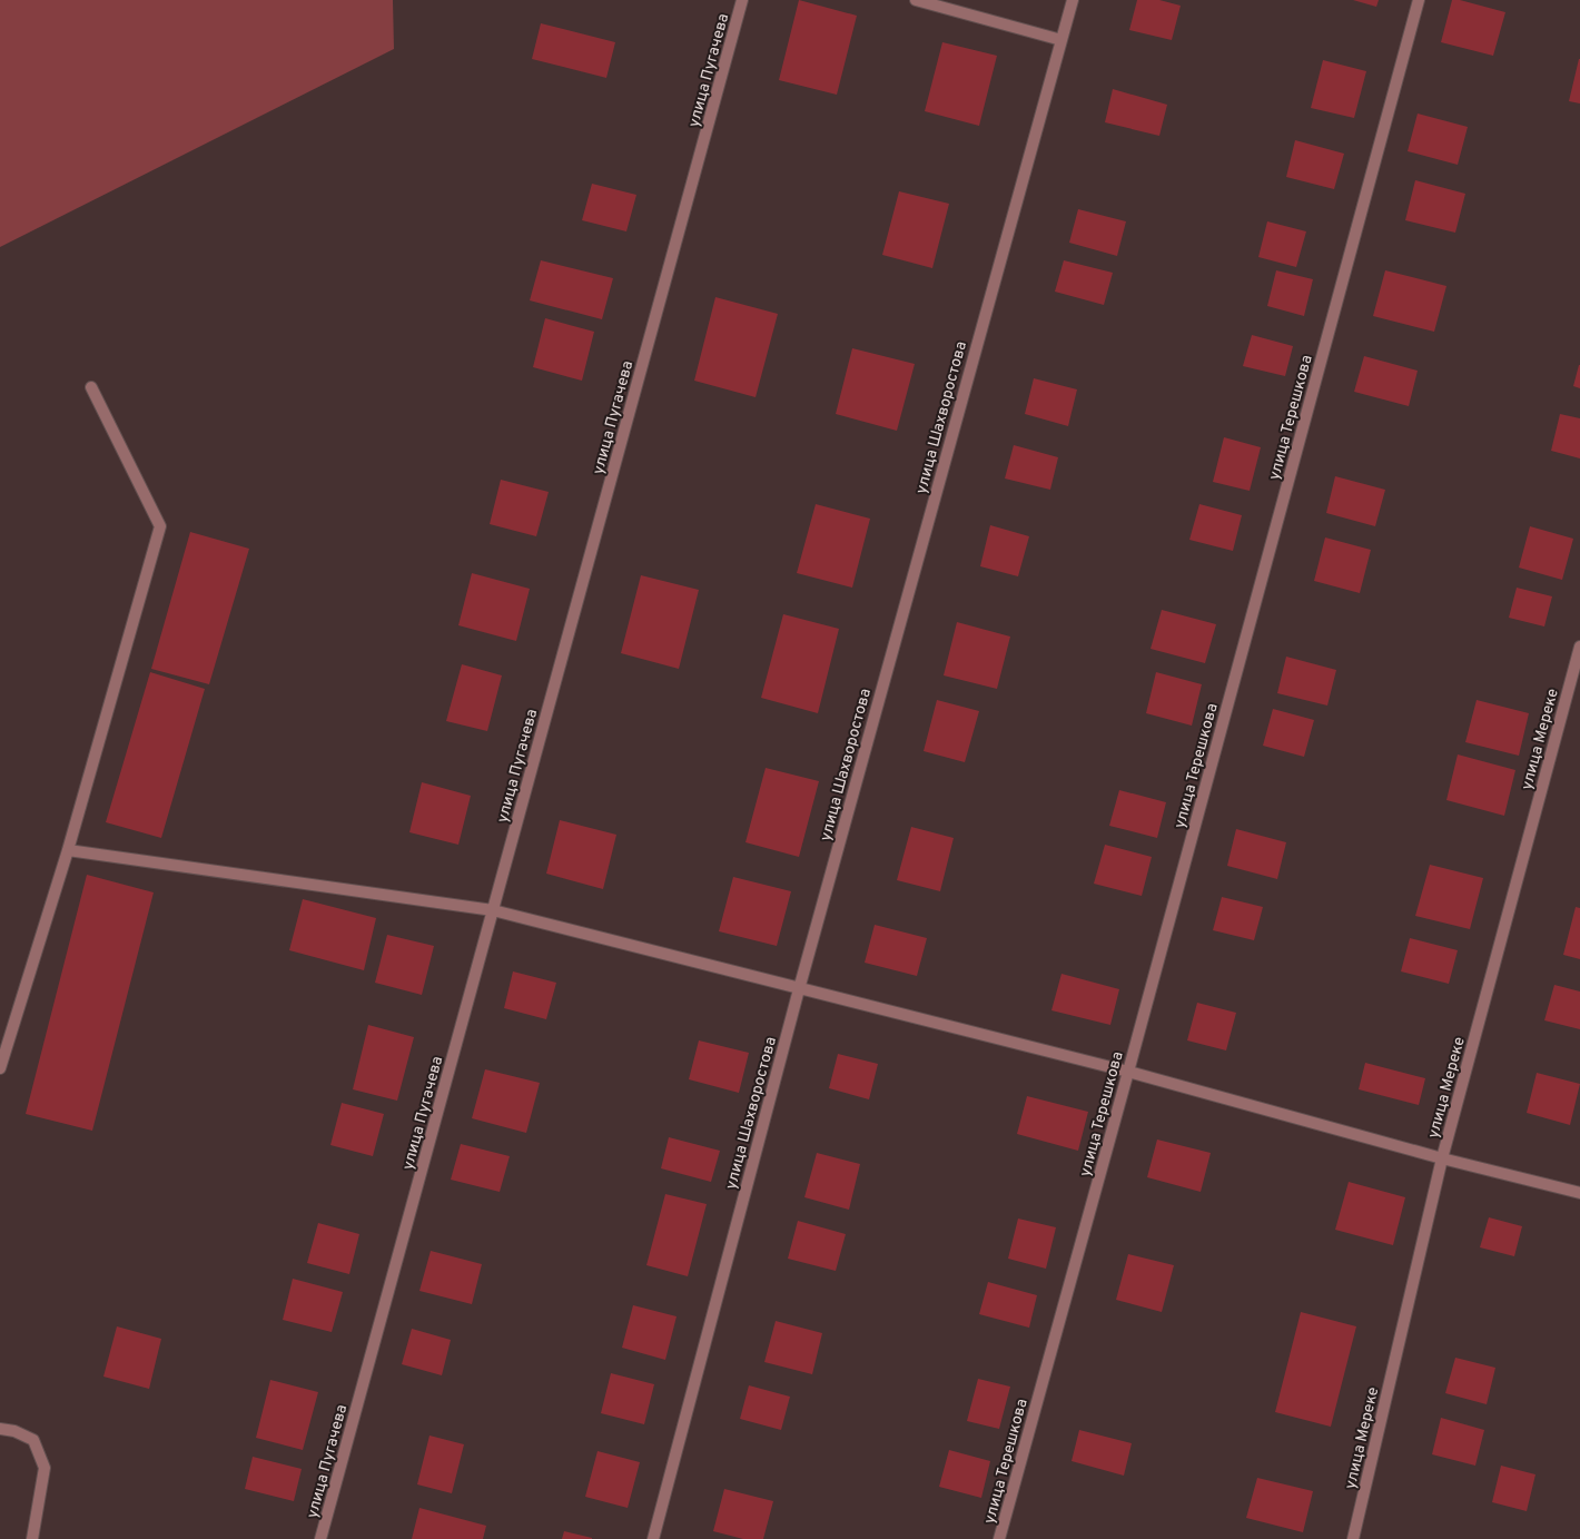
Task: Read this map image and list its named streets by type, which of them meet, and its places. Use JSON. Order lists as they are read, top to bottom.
{
  "streets": {
    "street": [
      "улица Пугачева",
      "улица Шахворостова",
      "улица Терешкова",
      "улица Мереке"
    ]
  }
}
